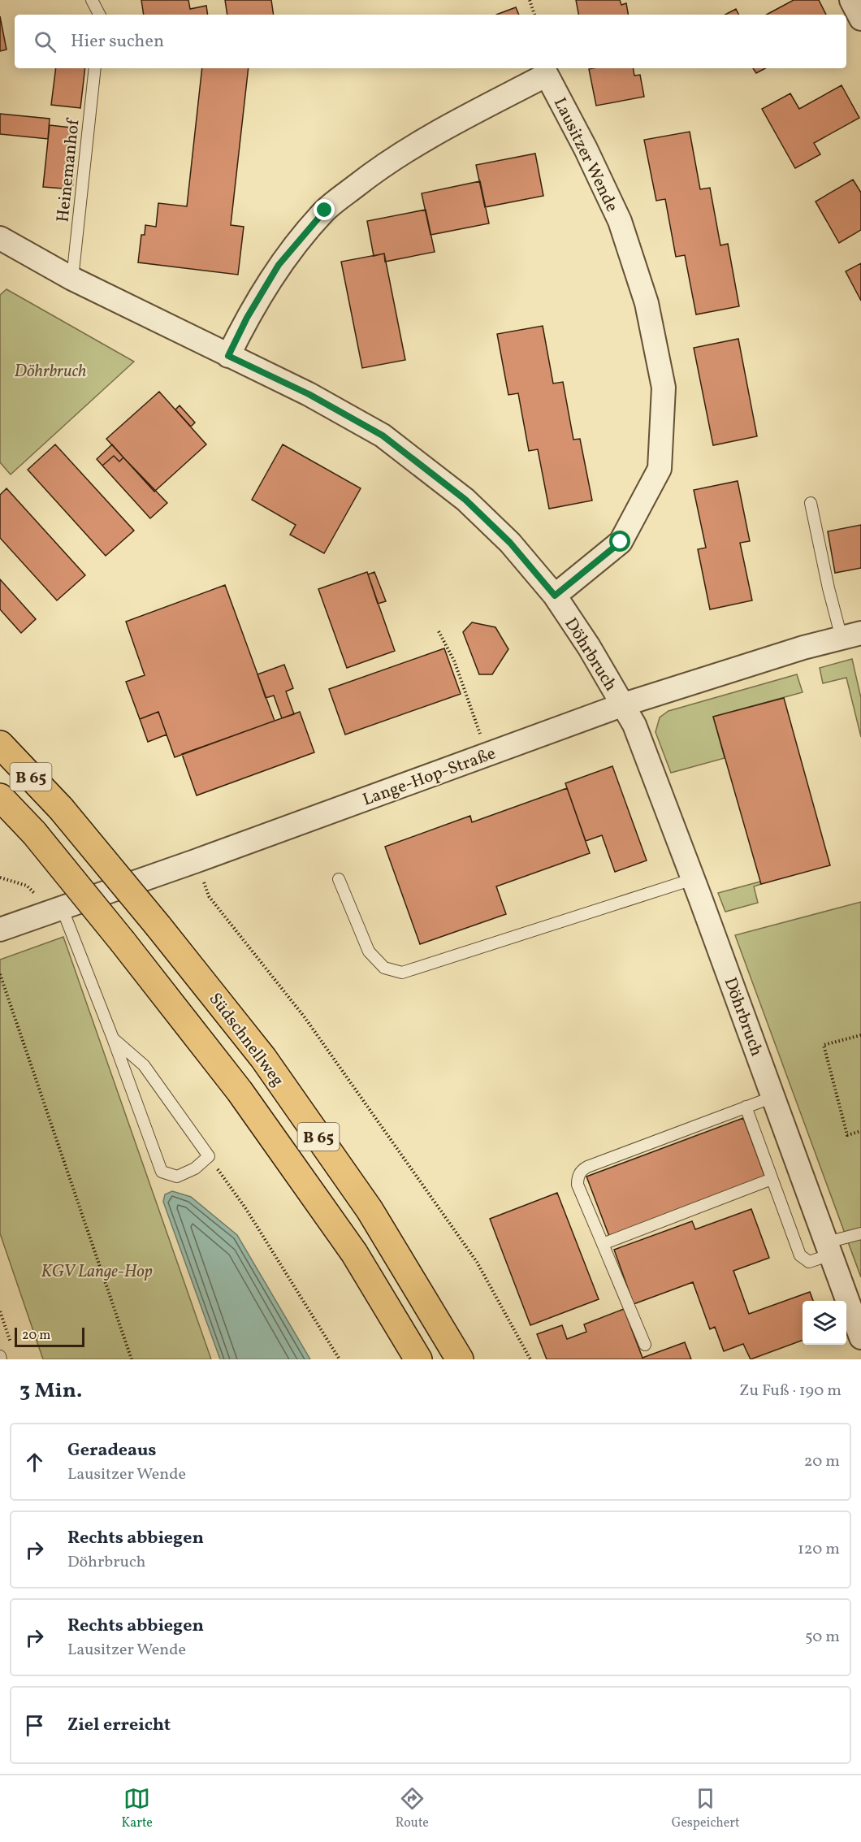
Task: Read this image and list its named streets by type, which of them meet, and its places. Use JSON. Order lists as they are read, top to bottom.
{
  "streets": {
    "highway": ["B 65", "Südschnellweg"],
    "street": ["Lausitzer Wende", "Döhrbruch", "Lange-Hop-Straße"],
    "lane": ["Heinemanhof"]
  },
  "crossings": [
    ["Lausitzer Wende", "Döhrbruch"],
    ["Heinemanhof", "Döhrbruch"],
    ["Döhrbruch", "Lange-Hop-Straße"]
  ],
  "parks": ["Döhrbruch", "KGV Lange-Hop"],
  "scale_bar": "20 m",
  "page": {
    "search": "Hier suchen",
    "scale": "20 m",
    "heading": ["3 Min.", "Zu Fuß · 190 m"],
    "list": [
      ["Geradeaus", "Lausitzer Wende", "20 m"],
      ["Rechts abbiegen", "Döhrbruch", "120 m"],
      ["Rechts abbiegen", "Lausitzer Wende", "50 m"],
      "Ziel erreicht"
    ],
    "nav": ["Karte", "Route", "Gespeichert"]
  }
}
